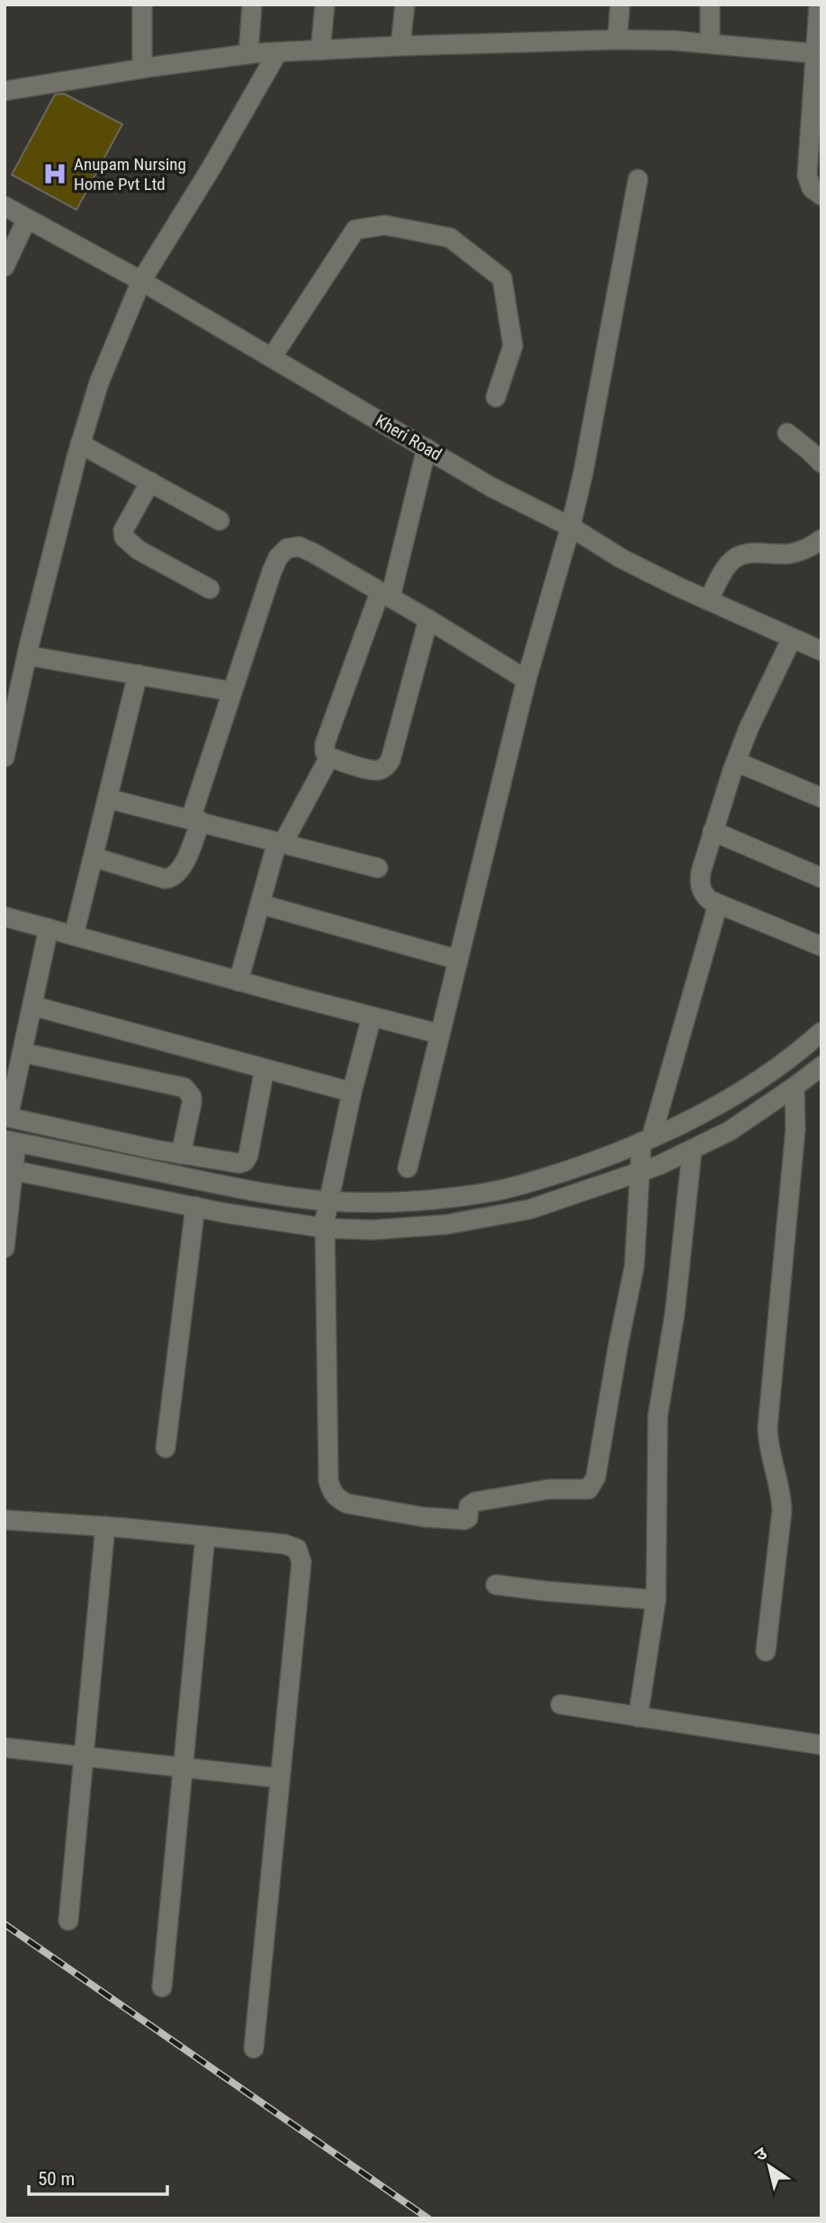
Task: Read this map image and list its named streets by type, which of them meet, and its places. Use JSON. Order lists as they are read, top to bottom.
{
  "streets": {
    "street": ["Kheri Road"]
  },
  "places": {
    "hospital": ["Anupam Nursing Home Pvt Ltd"]
  },
  "scale_bar": "50 m",
  "north": "top left"
}
